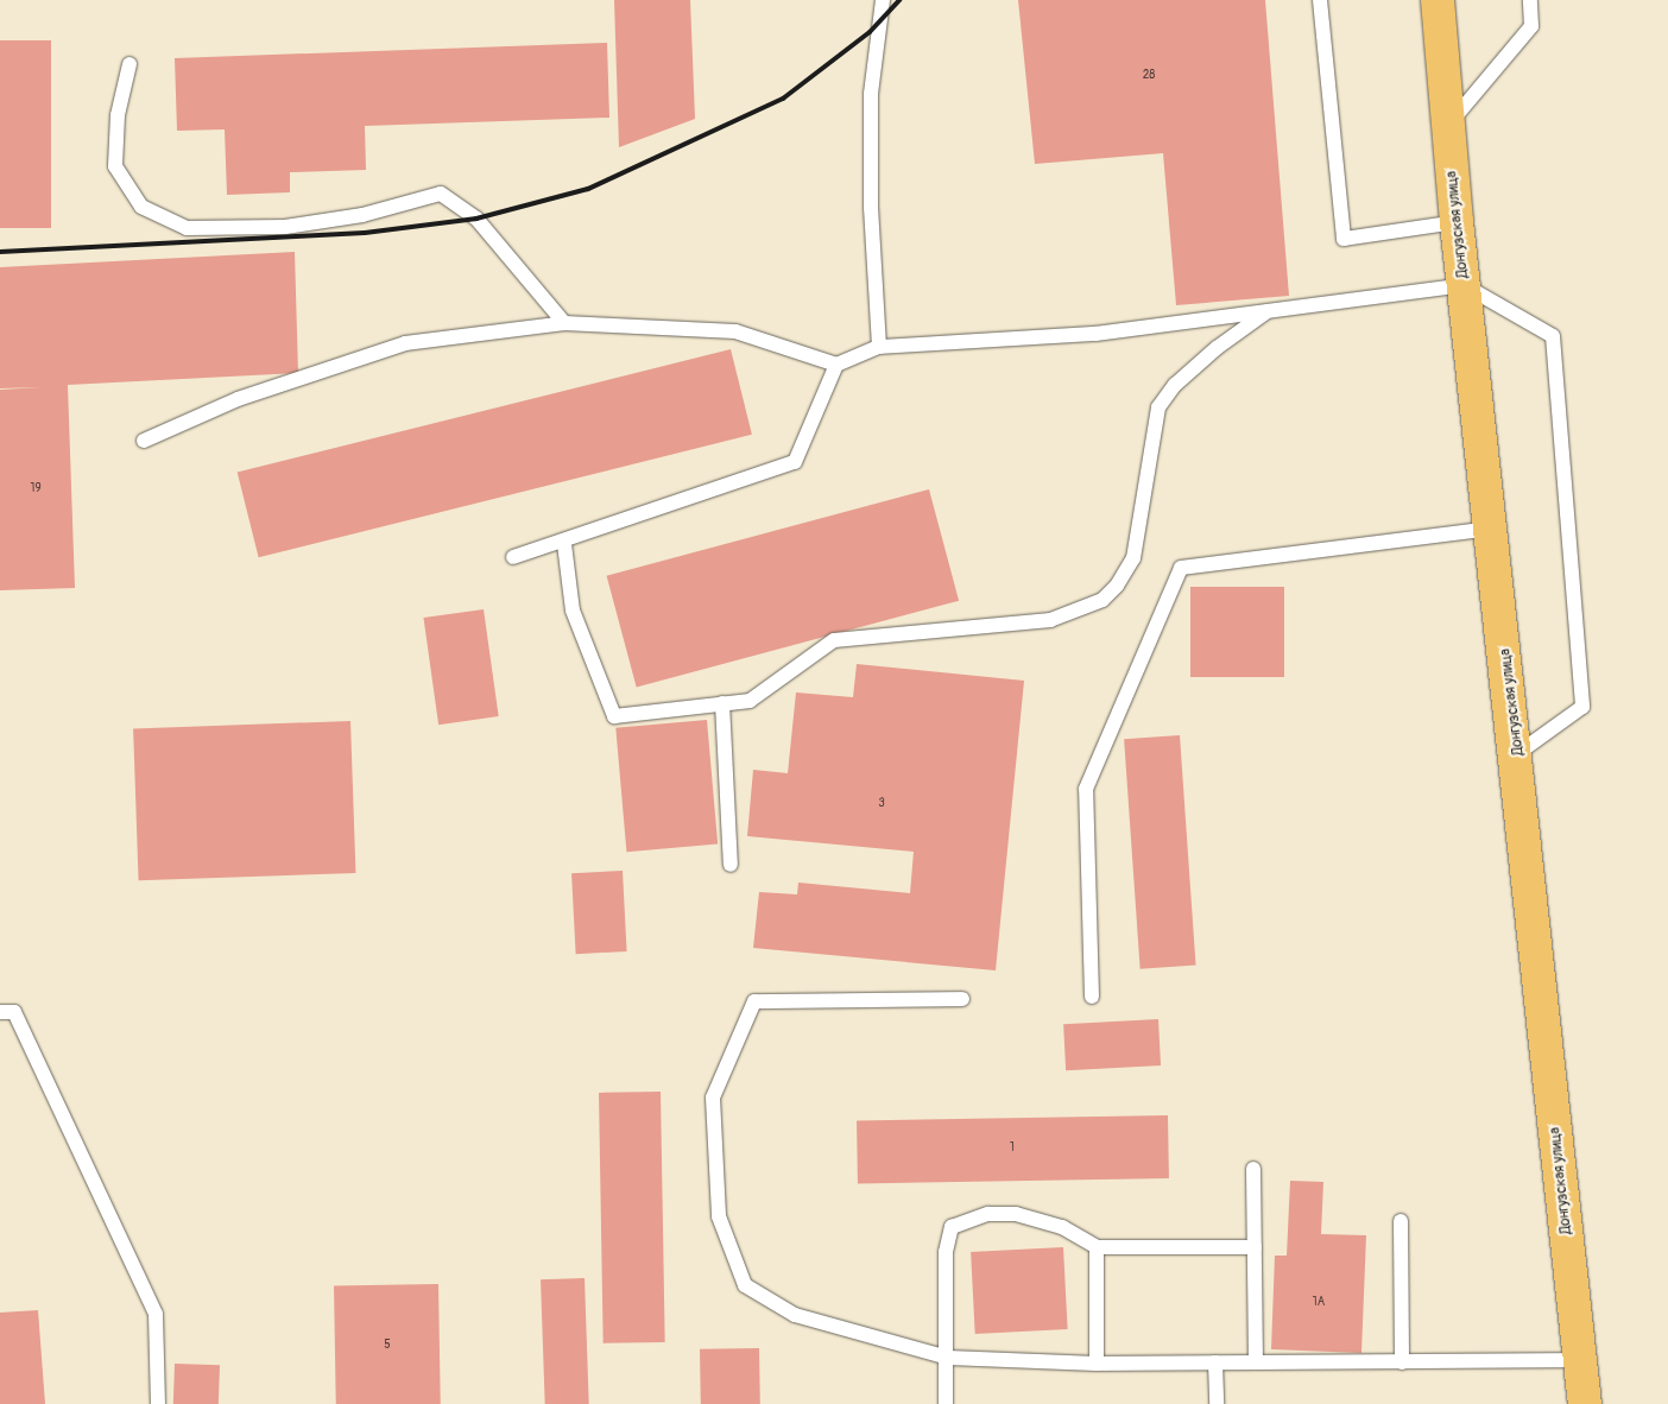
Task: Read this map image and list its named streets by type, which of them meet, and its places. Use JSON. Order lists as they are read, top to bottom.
{
  "streets": {
    "highway": ["Донгузская улица"]
  },
  "house_numbers": [
    "28",
    "19",
    "3",
    "1",
    "1А",
    "5"
  ]
}
